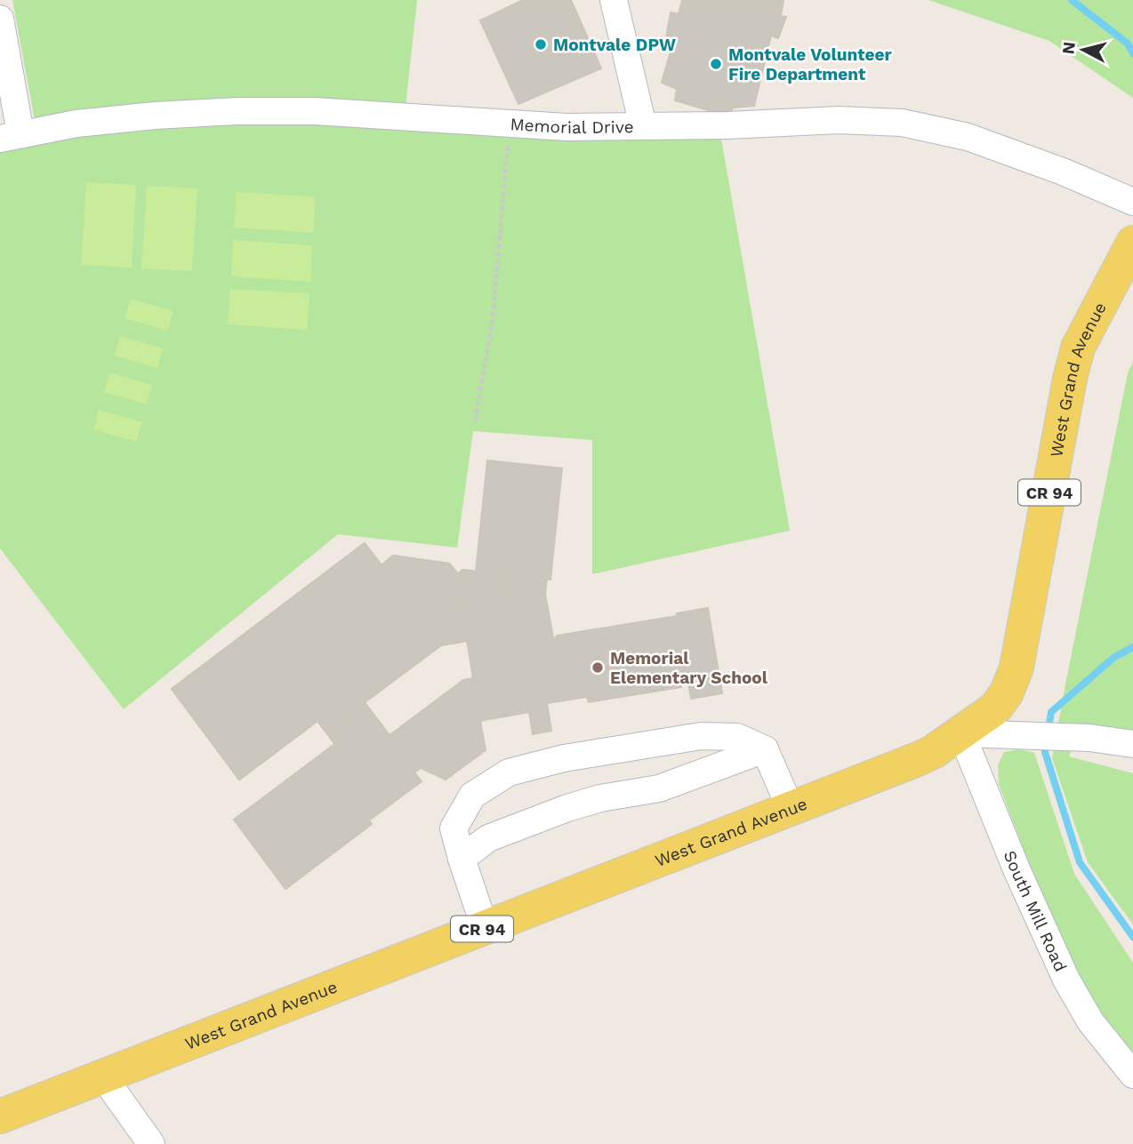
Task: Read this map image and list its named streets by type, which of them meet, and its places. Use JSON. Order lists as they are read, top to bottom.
{
  "streets": {
    "main road": ["West Grand Avenue", "CR 94"],
    "street": ["Memorial Drive", "South Mill Road"]
  },
  "crossings": [
    ["West Grand Avenue", "South Mill Road"]
  ],
  "places": ["Montvale DPW", "Montvale Volunteer Fire Department", "Memorial Elementary School"],
  "north": "left"
}
